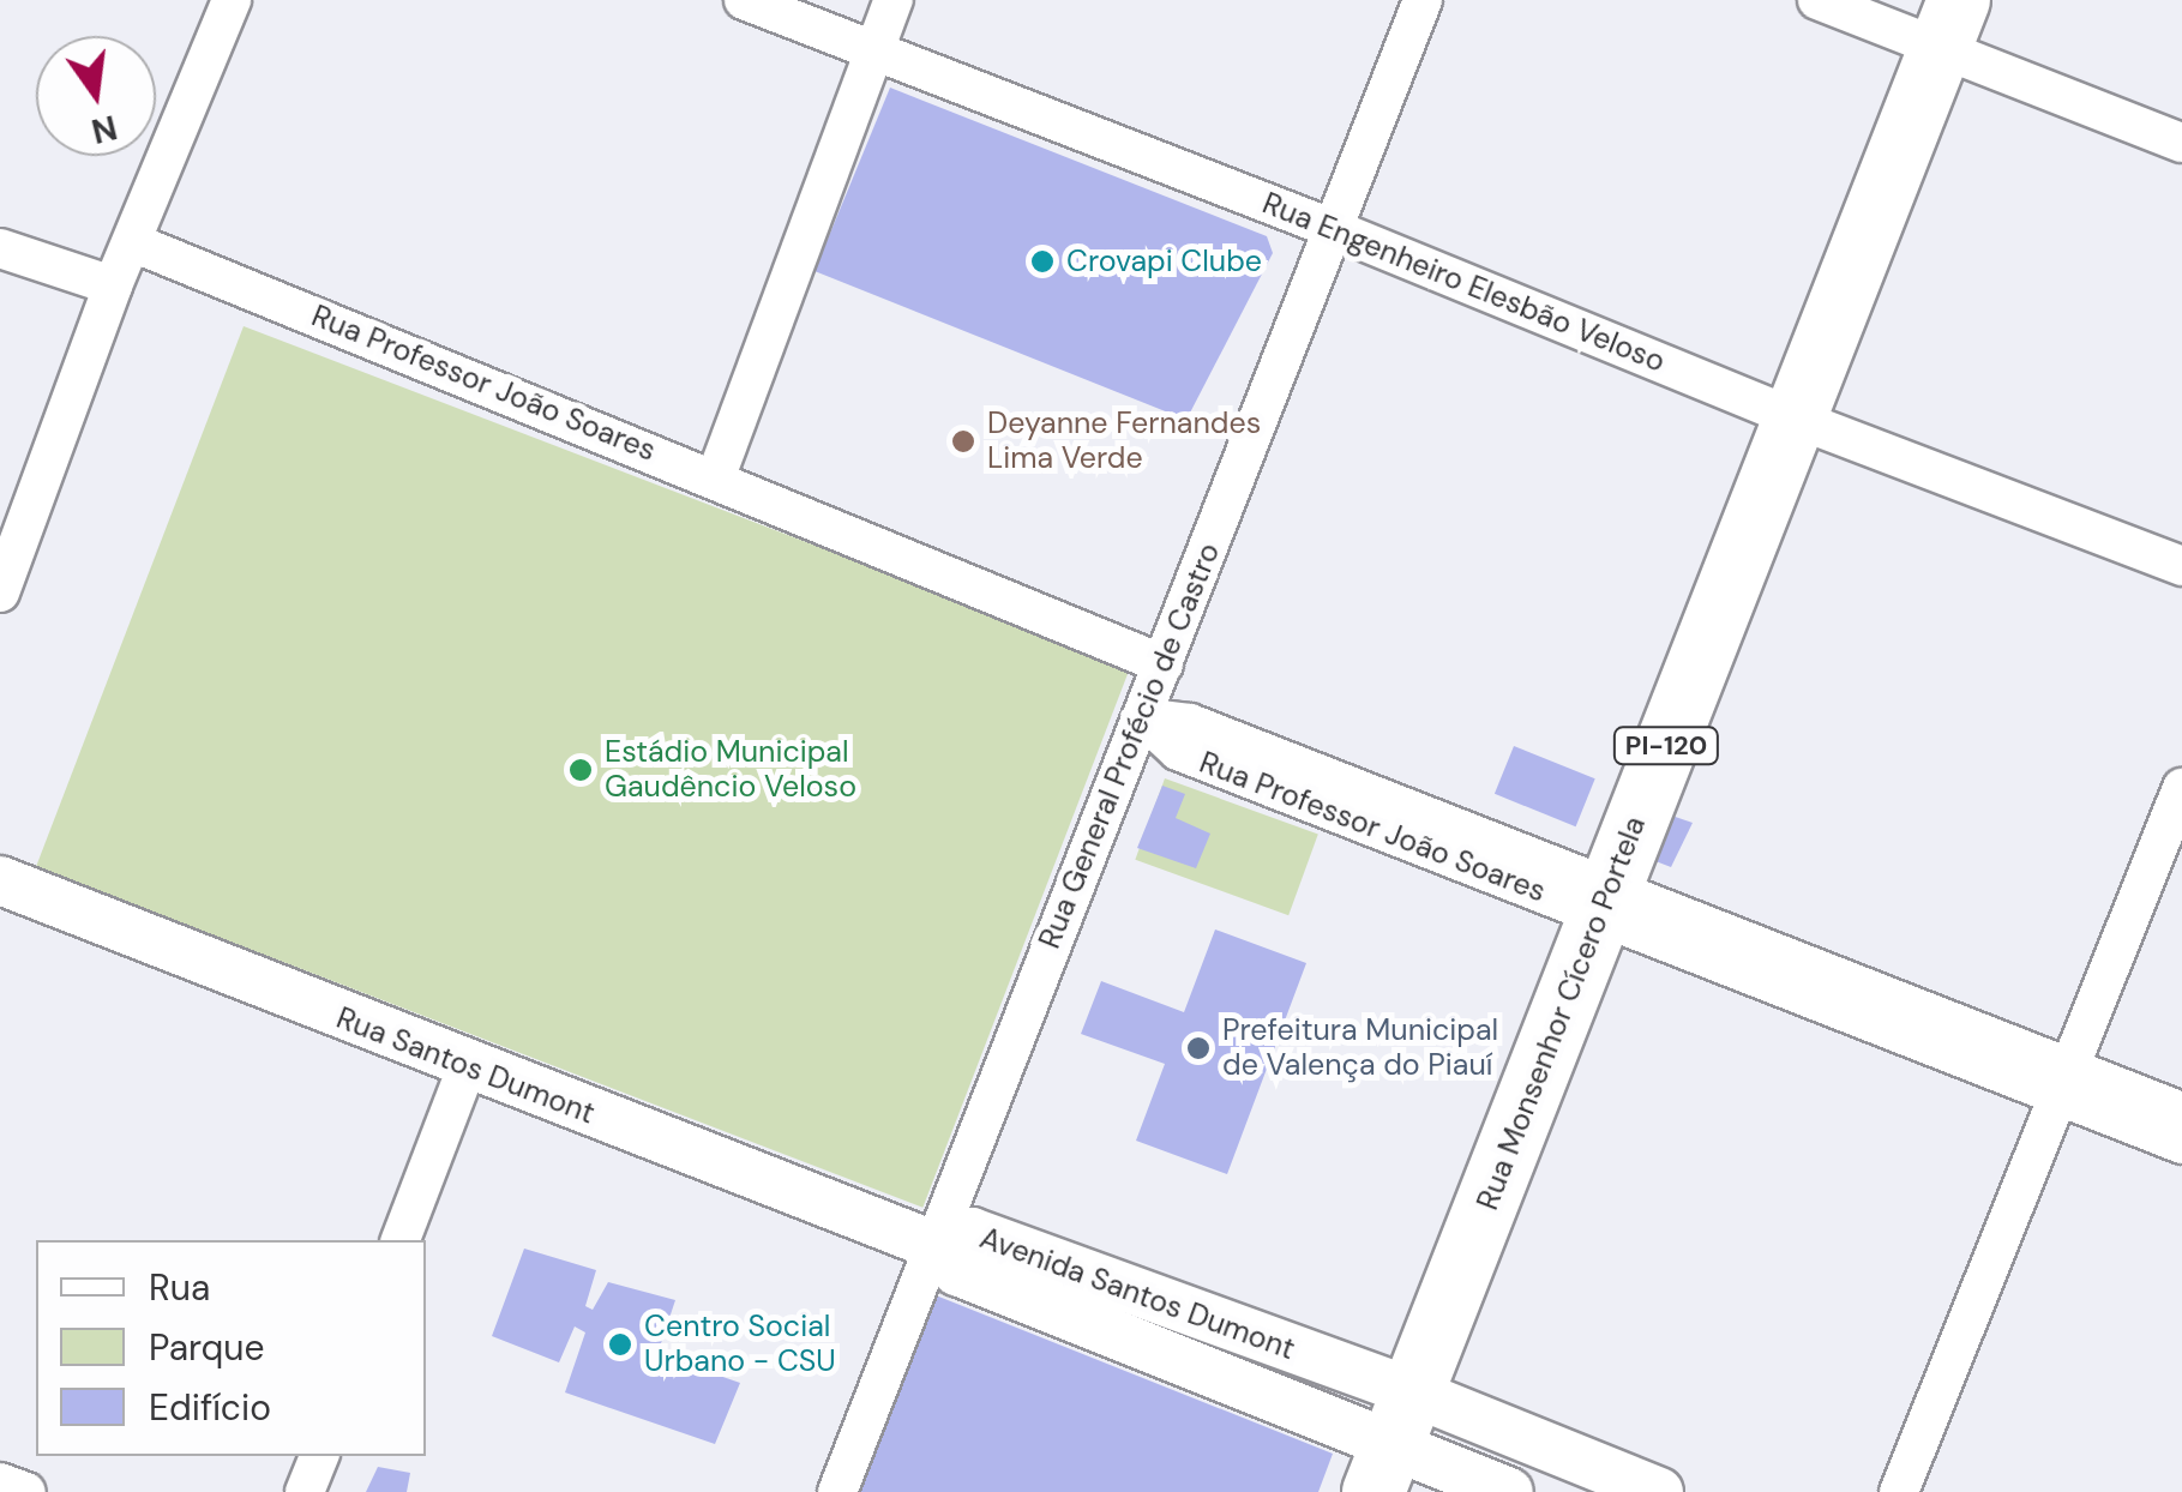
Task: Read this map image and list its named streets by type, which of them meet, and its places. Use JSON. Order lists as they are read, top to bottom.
{
  "streets": {
    "main road": ["PI-120", "Rua Monsenhor Cícero Portela"],
    "street": [
      "Rua Engenheiro Elesbão Veloso",
      "Rua Professor João Soares",
      "Rua General Profécio de Castro",
      "Rua Santos Dumont",
      "Avenida Santos Dumont"
    ]
  },
  "crossings": [
    ["Rua Engenheiro Elesbão Veloso", "Rua General Profécio de Castro"],
    ["Rua Engenheiro Elesbão Veloso", "Rua Monsenhor Cícero Portela"],
    ["Rua Professor João Soares", "Rua General Profécio de Castro"],
    ["Rua Professor João Soares", "Rua Monsenhor Cícero Portela"],
    ["Rua General Profécio de Castro", "Rua Santos Dumont"],
    ["Rua General Profécio de Castro", "Avenida Santos Dumont"],
    ["Rua Monsenhor Cícero Portela", "Avenida Santos Dumont"],
    ["Rua Santos Dumont", "Avenida Santos Dumont"]
  ],
  "places": [
    "Crovapi Clube",
    "Deyanne Fernandes Lima Verde",
    "Estádio Municipal Gaudêncio Veloso",
    "Prefeitura Municipal de Valença do Piauí",
    "Centro Social Urbano - CSU"
  ],
  "legend": ["Rua", "Parque", "Edifício"],
  "north": "bottom"
}
